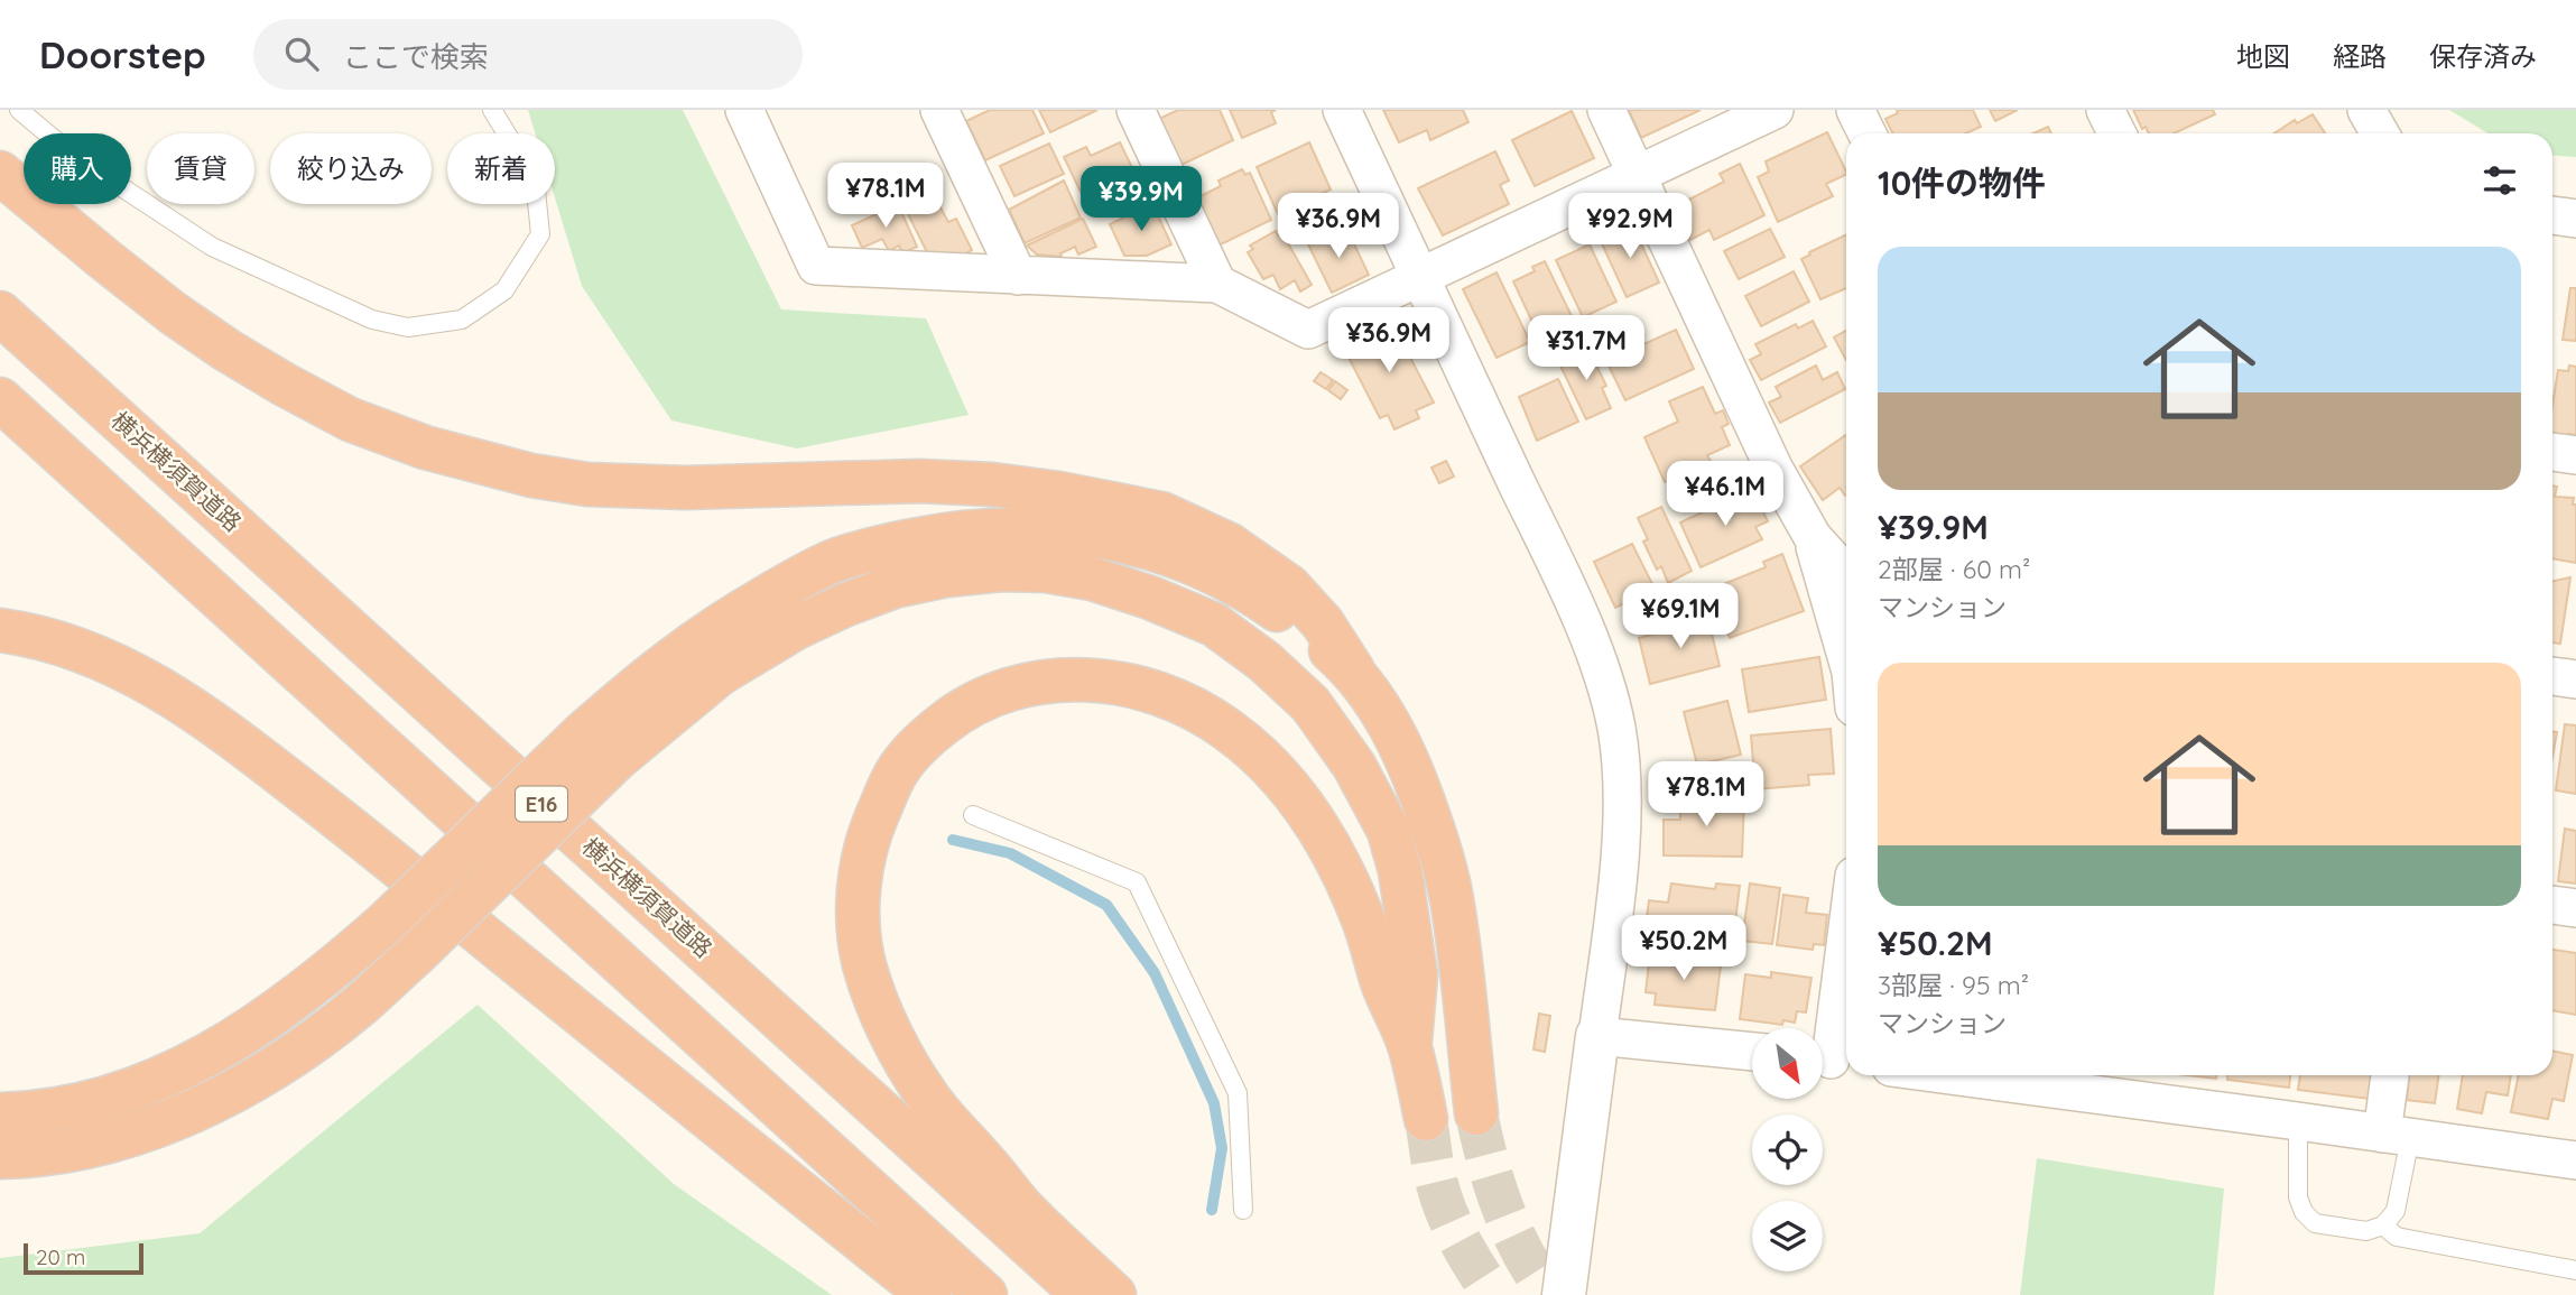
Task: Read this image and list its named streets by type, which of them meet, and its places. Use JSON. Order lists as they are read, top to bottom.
{
  "streets": {
    "highway": ["横浜横須賀道路", "E16"]
  },
  "scale_bar": "20 m",
  "north": "bottom right",
  "page": {
    "header": "Doorstep",
    "search": "ここで検索",
    "nav": ["地図", "経路", "保存済み"],
    "chip": [
      "購入",
      "賃貸",
      "絞り込み",
      "新着"
    ],
    "heading": "10件の物件",
    "price": [
      "¥78.1M",
      "¥39.9M",
      "¥36.9M",
      "¥92.9M",
      "¥36.9M",
      "¥31.7M",
      "¥46.1M",
      "¥69.1M",
      "¥78.1M",
      "¥50.2M"
    ],
    "list": [
      {
        "name": "¥39.9M",
        "note": "2部屋 · 60 m² · マンション"
      },
      {
        "name": "¥50.2M",
        "note": "3部屋 · 95 m² · マンション"
      }
    ],
    "scale": "20 m"
  }
}
